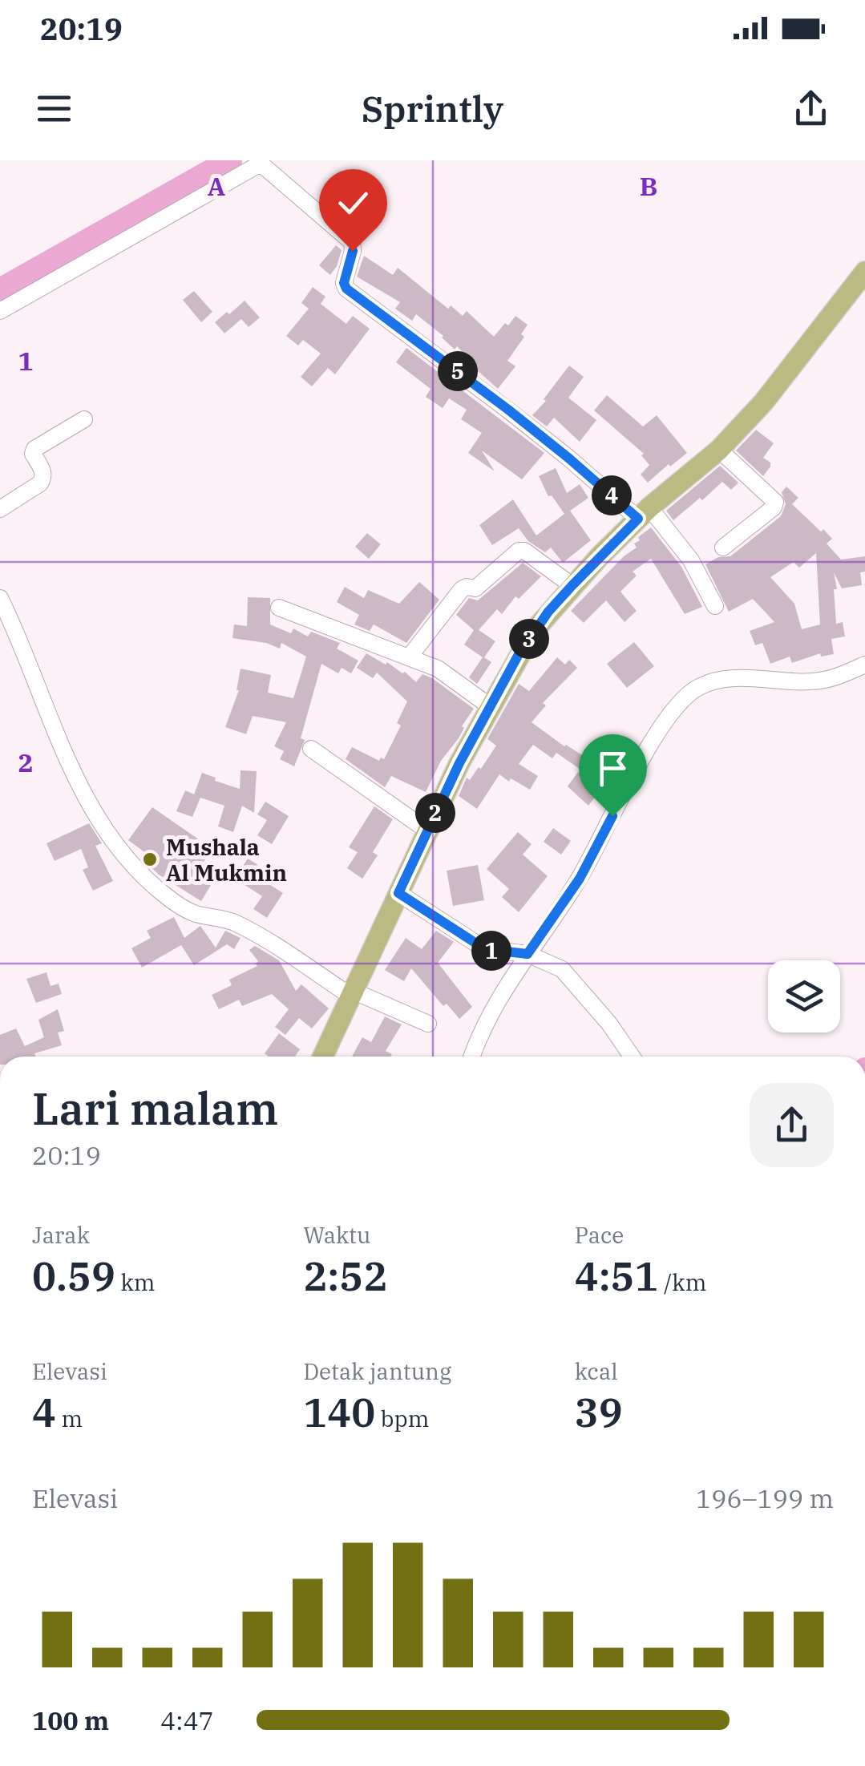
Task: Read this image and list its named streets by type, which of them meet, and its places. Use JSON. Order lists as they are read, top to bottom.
{
  "places": ["Mushala Al Mukmin"],
  "page": {
    "status": "20:19",
    "header": "Sprintly",
    "pins": [
      "5",
      "4",
      "3",
      "2",
      "1"
    ],
    "heading": ["Lari malam", "20:19"],
    "stats": [
      ["Jarak", "0.59 km"],
      ["Waktu", "2:52"],
      ["Pace", "4:51 /km"],
      ["Elevasi", "4 m"],
      ["Detak jantung", "140 bpm"],
      ["kcal", "39"]
    ],
    "chart": ["Elevasi", "196–199 m"],
    "list": [
      {
        "name": "100 m",
        "note": "4:47"
      }
    ]
  },
  "grid": {
    "columns": ["A", "B"],
    "rows": ["1", "2"]
  }
}
